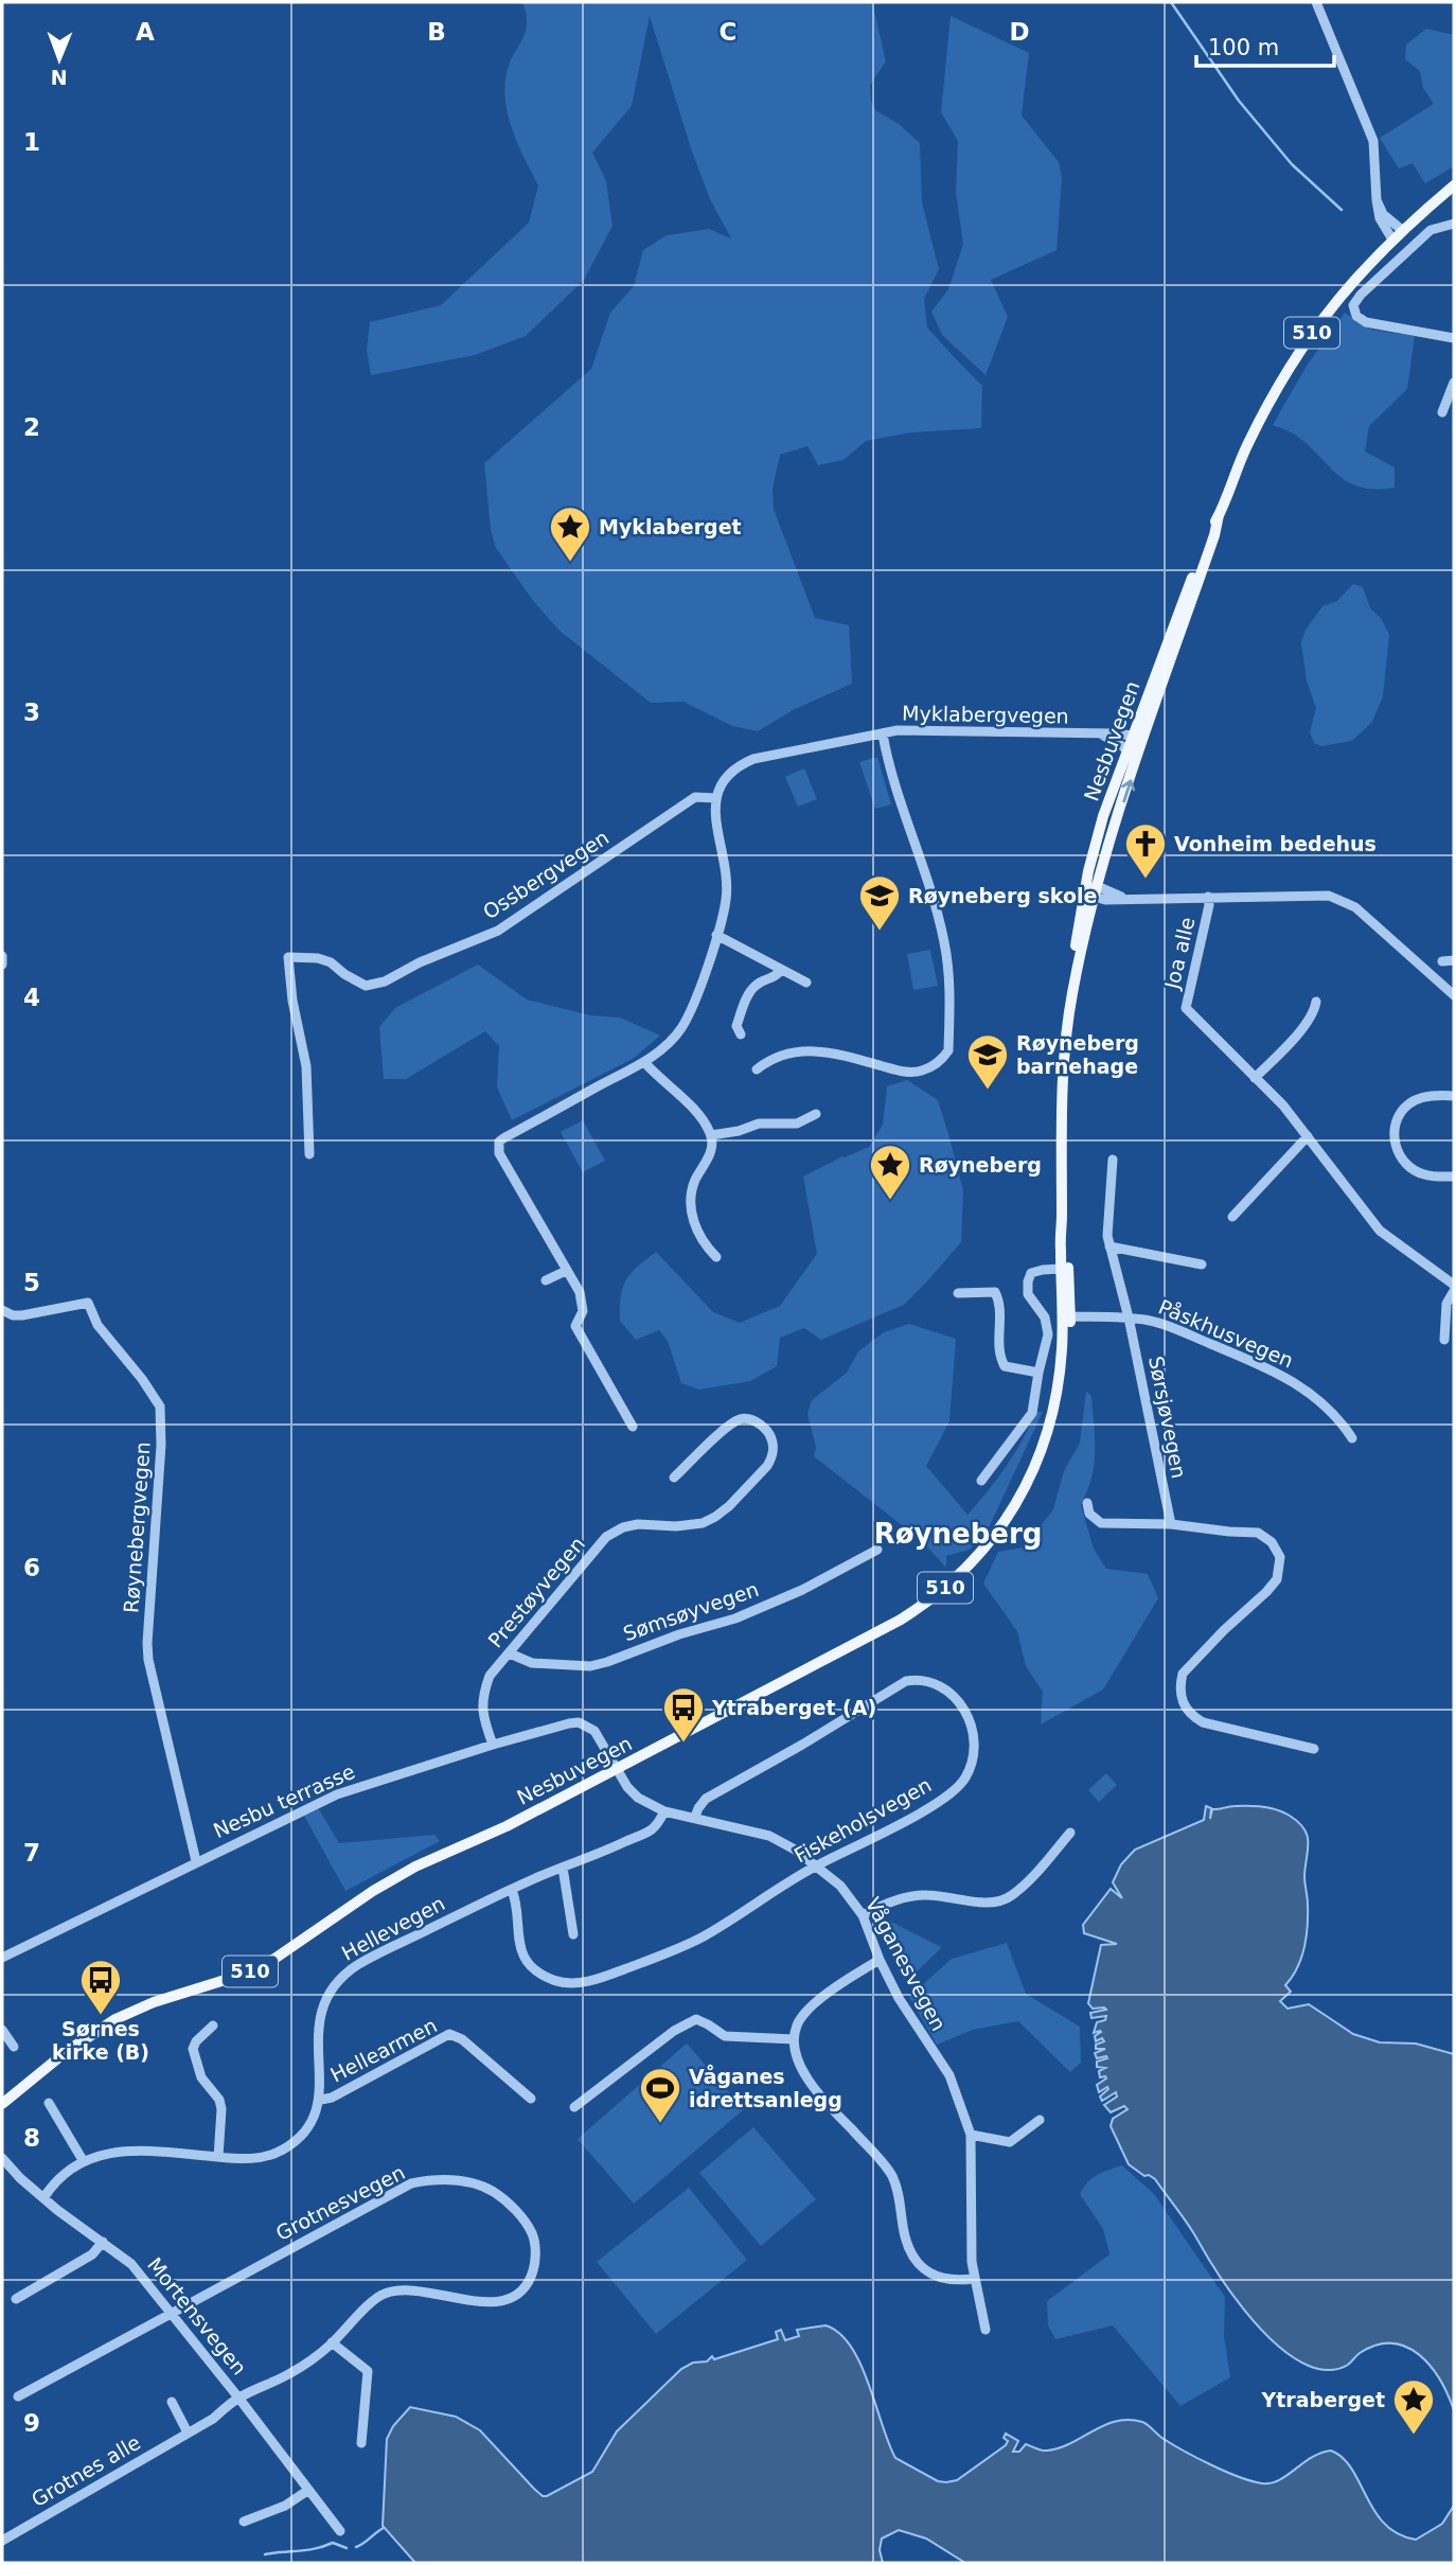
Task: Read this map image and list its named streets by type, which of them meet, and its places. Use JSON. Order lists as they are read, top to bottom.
{
  "streets": {
    "main road": ["510", "Nesbuvegen"],
    "street": [
      "Myklabergvegen",
      "Ossbergvegen",
      "Joa alle",
      "Påskhusvegen",
      "Sørsjøvegen",
      "Røynebergvegen",
      "Prestøyvegen",
      "Sømsøyvegen",
      "Nesbu terrasse",
      "Fiskeholsvegen",
      "Hellevegen",
      "Våganesvegen",
      "Hellearmen",
      "Grotnesvegen",
      "Mortensvegen",
      "Grotnes alle"
    ]
  },
  "crossings": [
    ["Myklabergvegen", "Nesbuvegen"],
    ["Myklabergvegen", "Ossbergvegen"],
    ["Nesbuvegen", "Påskhusvegen"],
    ["Nesbuvegen", "Nesbu terrasse"],
    ["Nesbuvegen", "Våganesvegen"],
    ["Påskhusvegen", "Sørsjøvegen"],
    ["Røynebergvegen", "Nesbu terrasse"],
    ["Prestøyvegen", "Sømsøyvegen"],
    ["Prestøyvegen", "Nesbu terrasse"],
    ["Nesbu terrasse", "Våganesvegen"],
    ["Fiskeholsvegen", "Hellevegen"],
    ["Fiskeholsvegen", "Våganesvegen"],
    ["Hellevegen", "Våganesvegen"],
    ["Hellevegen", "Hellearmen"],
    ["Grotnesvegen", "Mortensvegen"],
    ["Grotnesvegen", "Grotnes alle"],
    ["Mortensvegen", "Grotnes alle"]
  ],
  "districts": ["Røyneberg"],
  "places": {
    "place": ["Myklaberget", "Røyneberg", "Ytraberget"],
    "church": ["Vonheim bedehus"],
    "school or university": ["Røyneberg skole", "Røyneberg barnehage"],
    "bus stop": ["Ytraberget (A)", "Sørnes kirke (B)"],
    "sports": ["Våganes idrettsanlegg"]
  },
  "scale_bar": "100 m",
  "north": "bottom",
  "grid": {
    "columns": [
      "A",
      "B",
      "C",
      "D"
    ],
    "rows": [
      "1",
      "2",
      "3",
      "4",
      "5",
      "6",
      "7",
      "8",
      "9"
    ]
  }
}
